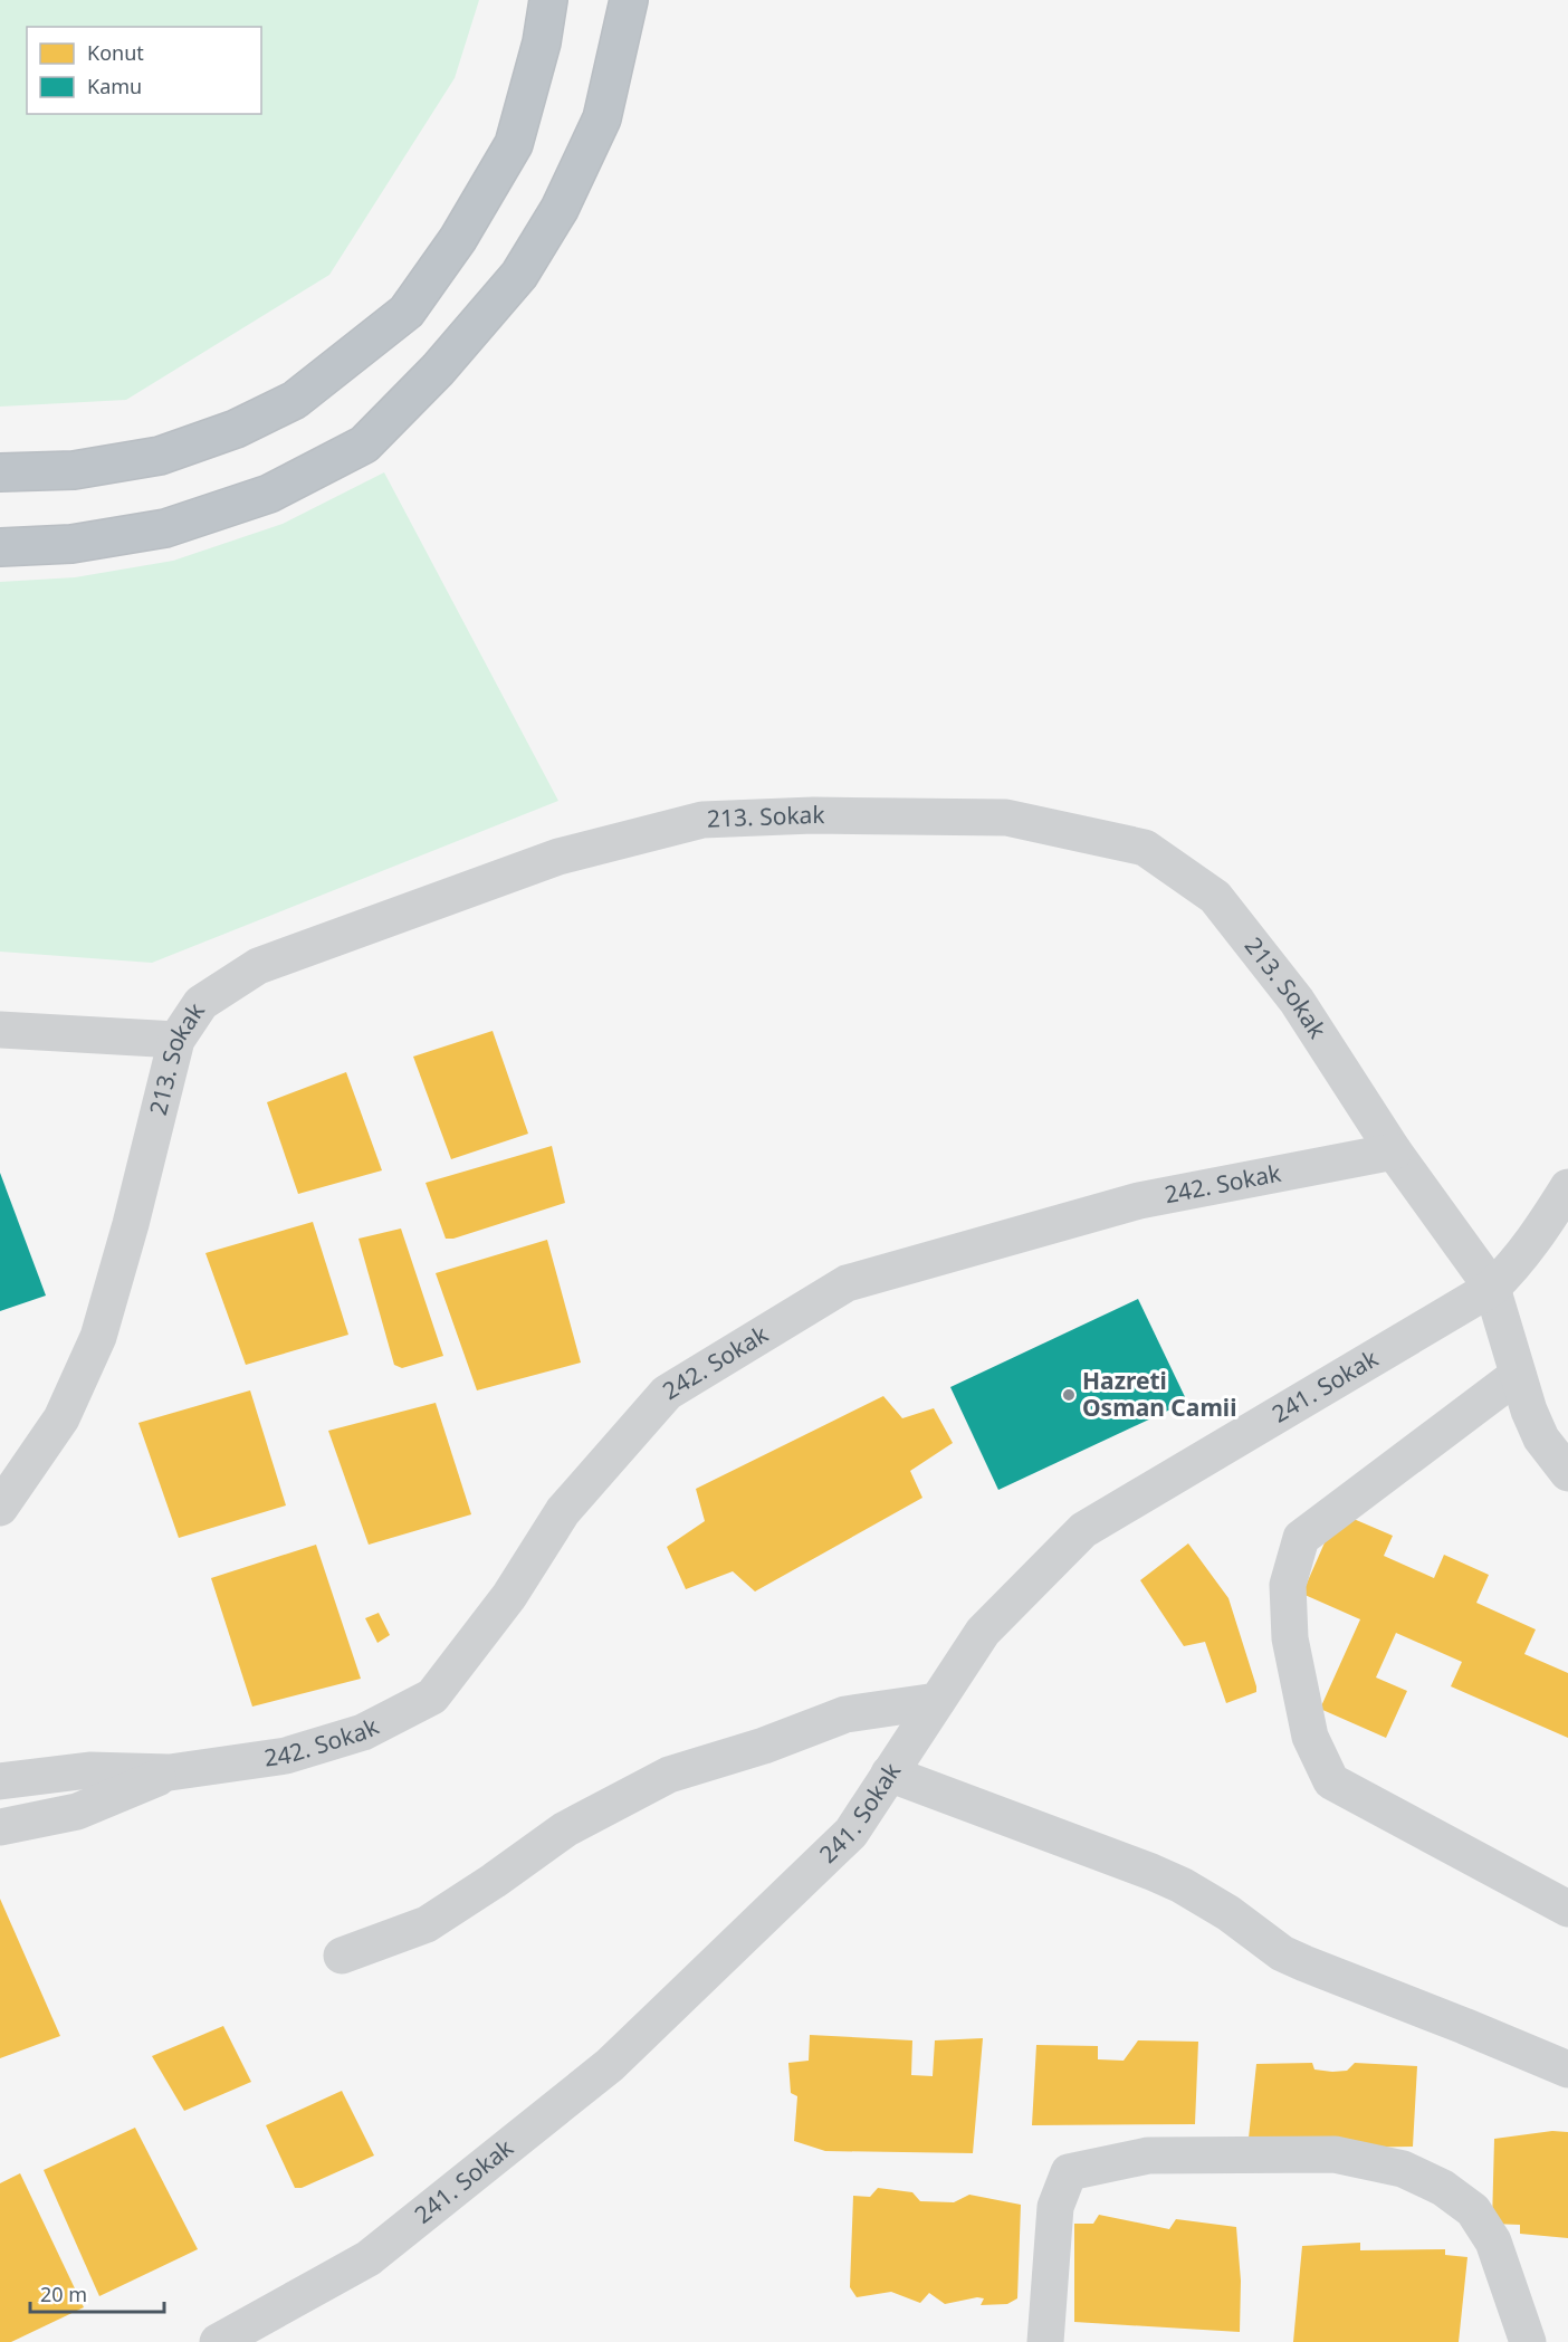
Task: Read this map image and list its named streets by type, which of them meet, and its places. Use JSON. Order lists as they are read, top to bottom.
{
  "streets": {
    "street": ["213. Sokak", "242. Sokak", "241. Sokak"]
  },
  "crossings": [
    ["213. Sokak", "242. Sokak"],
    ["213. Sokak", "241. Sokak"]
  ],
  "places": ["Hazreti Osman Camii"],
  "legend": ["Konut", "Kamu"],
  "scale_bar": "20 m"
}
